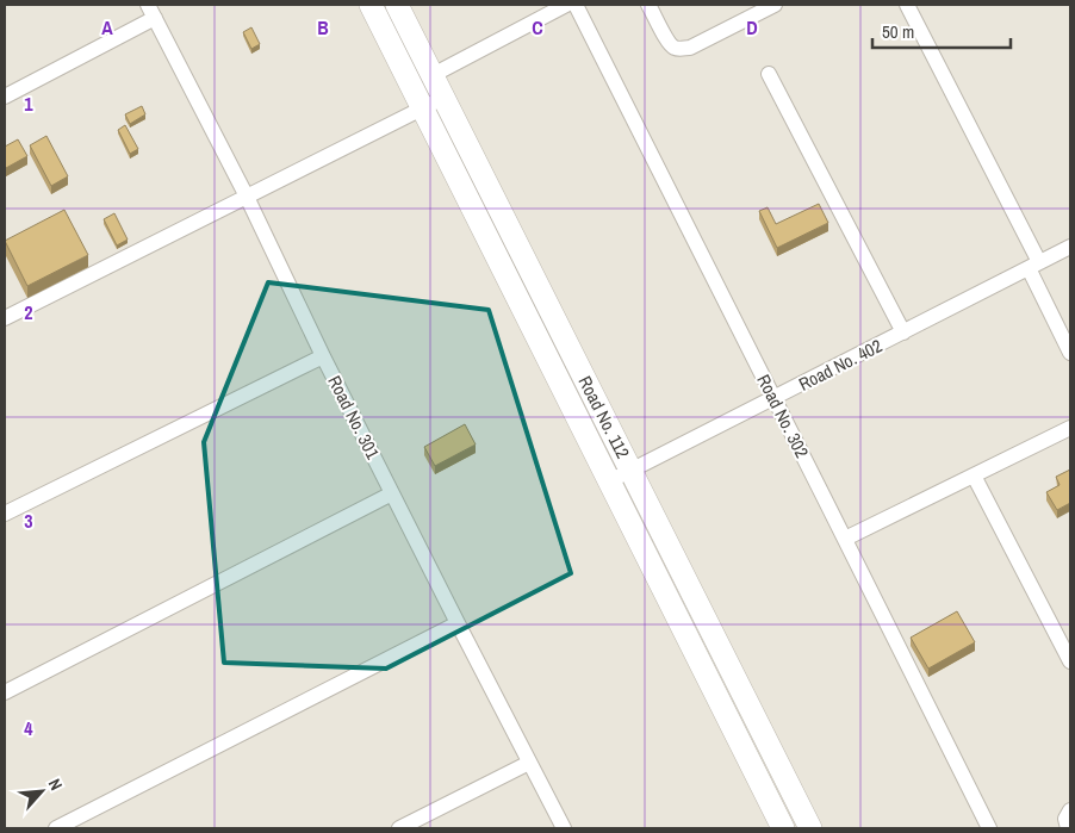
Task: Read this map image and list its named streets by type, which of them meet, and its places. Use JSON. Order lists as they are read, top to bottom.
{
  "streets": {
    "street": [
      "Road No. 402",
      "Road No. 302",
      "Road No. 301",
      "Road No. 112"
    ]
  },
  "crossings": [
    ["Road No. 402", "Road No. 302"],
    ["Road No. 402", "Road No. 112"]
  ],
  "scale_bar": "50 m",
  "north": "top right",
  "grid": {
    "columns": [
      "A",
      "B",
      "C",
      "D"
    ],
    "rows": [
      "1",
      "2",
      "3",
      "4"
    ]
  }
}
